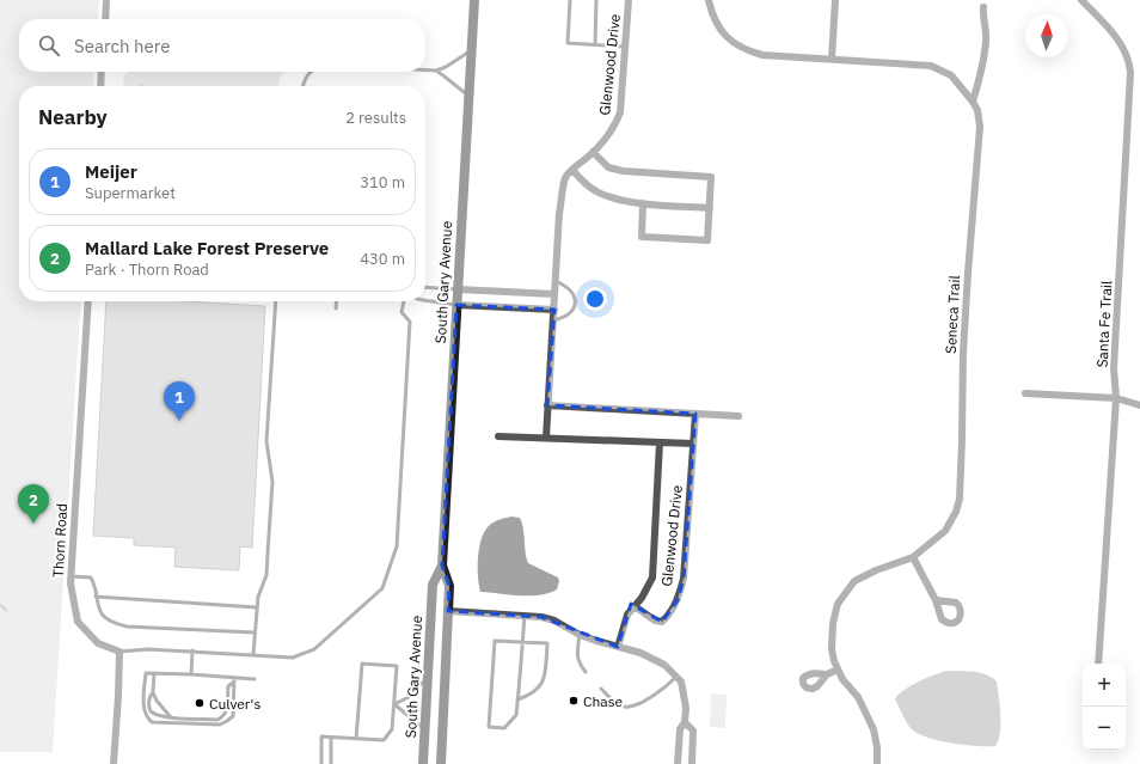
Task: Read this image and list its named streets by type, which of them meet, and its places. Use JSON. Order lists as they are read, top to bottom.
{
  "streets": {
    "main road": ["South Gary Avenue"],
    "street": [
      "Glenwood Drive",
      "Seneca Trail",
      "Santa Fe Trail",
      "Thorn Road"
    ]
  },
  "places": ["Chase", "Culver's"],
  "north": "top",
  "page": {
    "search": "Search here",
    "heading": ["Nearby", "2 results"],
    "list": [
      {
        "mark": "1",
        "name": "Meijer",
        "note": "Supermarket",
        "value": "310 m"
      },
      {
        "mark": "2",
        "name": "Mallard Lake Forest Preserve",
        "note": "Park · Thorn Road",
        "value": "430 m"
      }
    ],
    "pins": ["1", "2"],
    "map_buttons": ["+", "−"]
  }
}
